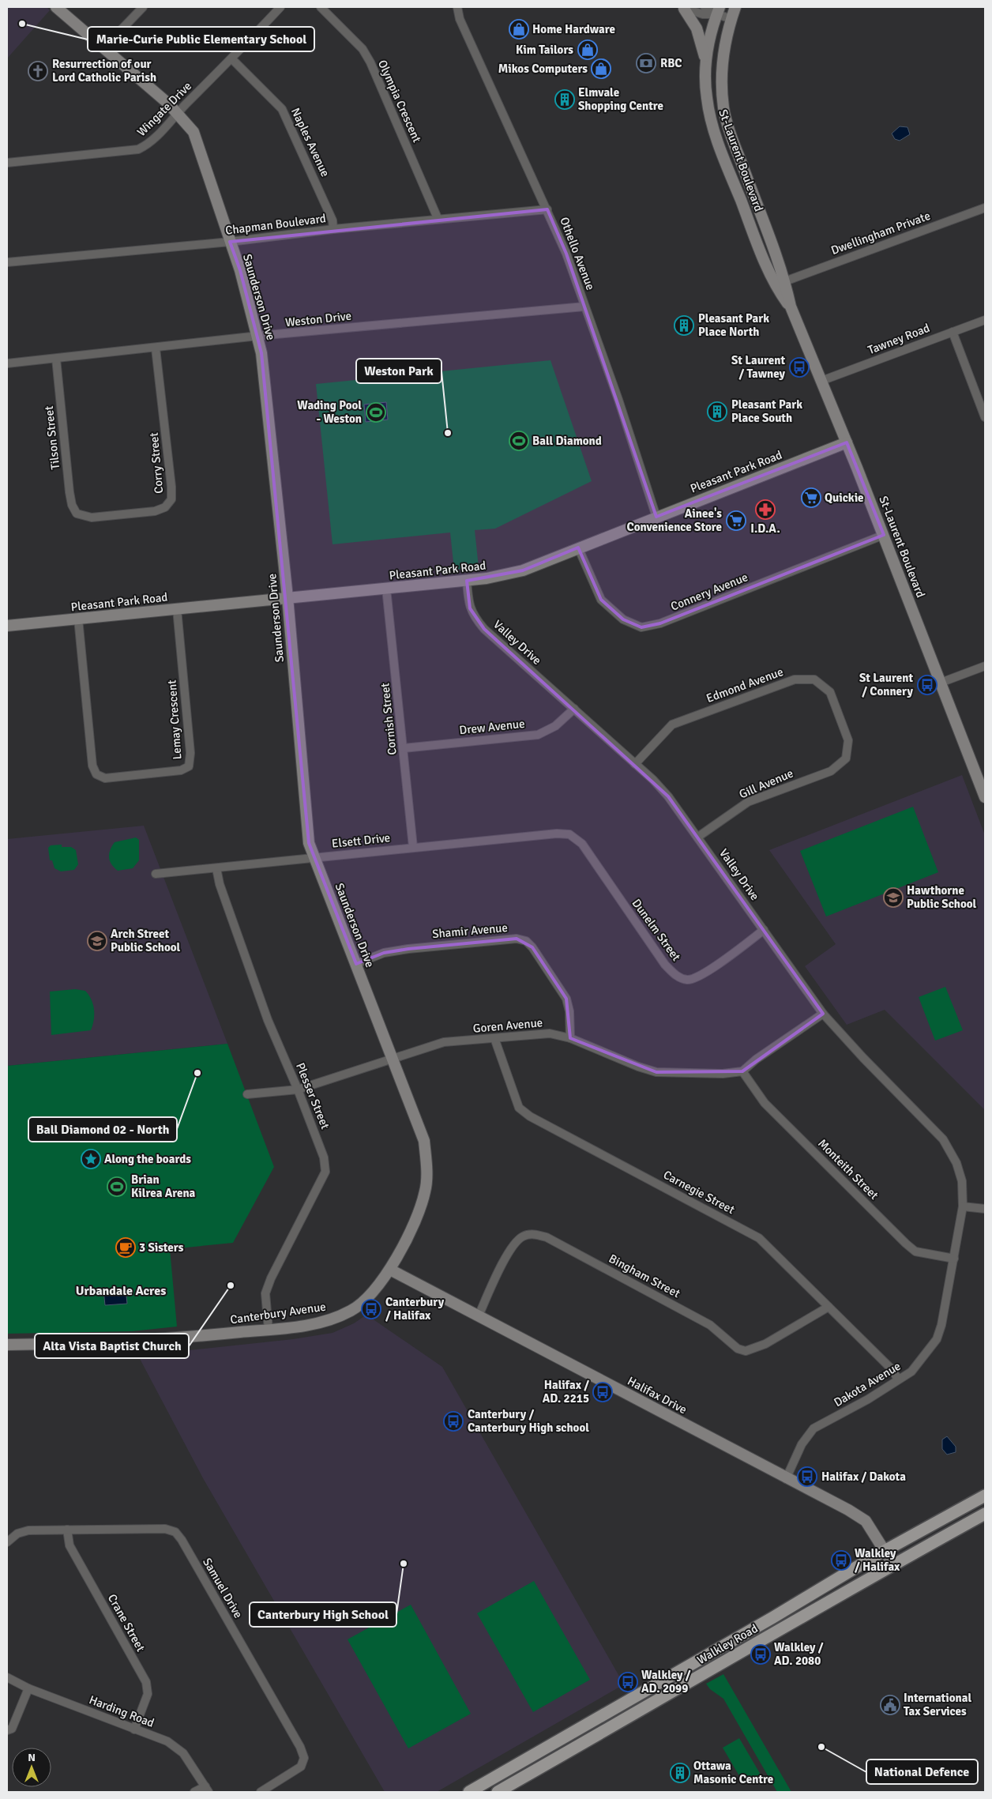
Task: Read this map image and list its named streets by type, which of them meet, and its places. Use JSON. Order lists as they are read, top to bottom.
{
  "streets": {
    "main road": ["Walkley Road"],
    "street": [
      "Olympia Crescent",
      "Wingate Drive",
      "Naples Avenue",
      "St-Laurent Boulevard",
      "Chapman Boulevard",
      "Dwellingham Private",
      "Othello Avenue",
      "Saunderson Drive",
      "Weston Drive",
      "Tawney Road",
      "Tilson Street",
      "Corry Street",
      "Pleasant Park Road",
      "Connery Avenue",
      "Valley Drive",
      "Edmond Avenue",
      "Cornish Street",
      "Lemay Crescent",
      "Drew Avenue",
      "Gill Avenue",
      "Elsett Drive",
      "Dunelm Street",
      "Shamir Avenue",
      "Goren Avenue",
      "Plesser Street",
      "Monteith Street",
      "Carnegie Street",
      "Bingham Street",
      "Canterbury Avenue",
      "Dakota Avenue",
      "Halifax Drive",
      "Samuel Drive",
      "Crane Street",
      "Harding Road"
    ]
  },
  "crossings": [
    ["Olympia Crescent", "Chapman Boulevard"],
    ["Wingate Drive", "Naples Avenue"],
    ["Wingate Drive", "Saunderson Drive"],
    ["Naples Avenue", "Chapman Boulevard"],
    ["St-Laurent Boulevard", "Dwellingham Private"],
    ["St-Laurent Boulevard", "Tawney Road"],
    ["St-Laurent Boulevard", "Pleasant Park Road"],
    ["St-Laurent Boulevard", "Connery Avenue"],
    ["Chapman Boulevard", "Othello Avenue"],
    ["Chapman Boulevard", "Saunderson Drive"],
    ["Othello Avenue", "Weston Drive"],
    ["Othello Avenue", "Pleasant Park Road"],
    ["Saunderson Drive", "Weston Drive"],
    ["Saunderson Drive", "Pleasant Park Road"],
    ["Saunderson Drive", "Elsett Drive"],
    ["Saunderson Drive", "Shamir Avenue"],
    ["Saunderson Drive", "Goren Avenue"],
    ["Saunderson Drive", "Canterbury Avenue"],
    ["Saunderson Drive", "Halifax Drive"],
    ["Weston Drive", "Tilson Street"],
    ["Weston Drive", "Corry Street"],
    ["Tilson Street", "Corry Street"],
    ["Pleasant Park Road", "Connery Avenue"],
    ["Pleasant Park Road", "Valley Drive"],
    ["Pleasant Park Road", "Cornish Street"],
    ["Pleasant Park Road", "Lemay Crescent"],
    ["Valley Drive", "Edmond Avenue"],
    ["Valley Drive", "Drew Avenue"],
    ["Valley Drive", "Gill Avenue"],
    ["Valley Drive", "Dunelm Street"],
    ["Valley Drive", "Dakota Avenue"],
    ["Edmond Avenue", "Gill Avenue"],
    ["Cornish Street", "Drew Avenue"],
    ["Cornish Street", "Elsett Drive"],
    ["Elsett Drive", "Dunelm Street"],
    ["Elsett Drive", "Plesser Street"],
    ["Shamir Avenue", "Goren Avenue"],
    ["Goren Avenue", "Plesser Street"],
    ["Goren Avenue", "Monteith Street"],
    ["Goren Avenue", "Carnegie Street"],
    ["Plesser Street", "Canterbury Avenue"],
    ["Monteith Street", "Dakota Avenue"],
    ["Carnegie Street", "Bingham Street"],
    ["Carnegie Street", "Dakota Avenue"],
    ["Bingham Street", "Halifax Drive"],
    ["Canterbury Avenue", "Halifax Drive"],
    ["Dakota Avenue", "Halifax Drive"],
    ["Halifax Drive", "Walkley Road"],
    ["Samuel Drive", "Crane Street"],
    ["Crane Street", "Harding Road"]
  ],
  "districts": ["Urbandale Acres"],
  "places": {
    "other": [
      "Marie-Curie Public Elementary School",
      "Weston Park",
      "Ball Diamond 02 - North",
      "Alta Vista Baptist Church",
      "Canterbury High School",
      "National Defence"
    ],
    "shop": ["Home Hardware", "Kim Tailors", "Mikos Computers"],
    "bank": ["RBC"],
    "church": ["Resurrection of our Lord Catholic Parish"],
    "building": [
      "Elmvale Shopping Centre",
      "Pleasant Park Place North",
      "Pleasant Park Place South",
      "Ottawa Masonic Centre"
    ],
    "bus stop": [
      "St Laurent / Tawney",
      "St Laurent / Connery",
      "Canterbury / Halifax",
      "Halifax / AD. 2215",
      "Canterbury / Canterbury High school",
      "Halifax / Dakota",
      "Walkley / Halifax",
      "Walkley / AD. 2080",
      "Walkley / AD. 2099"
    ],
    "sports": ["Wading Pool - Weston", "Ball Diamond", "Brian Kilrea Arena"],
    "supermarket": ["Quickie", "Ainee's Convenience Store"],
    "pharmacy": ["I.D.A."],
    "school or university": ["Hawthorne Public School", "Arch Street Public School"],
    "place": ["Along the boards"],
    "cafe": ["3 Sisters"],
    "public building": ["International Tax Services"]
  },
  "north": "top"
}
